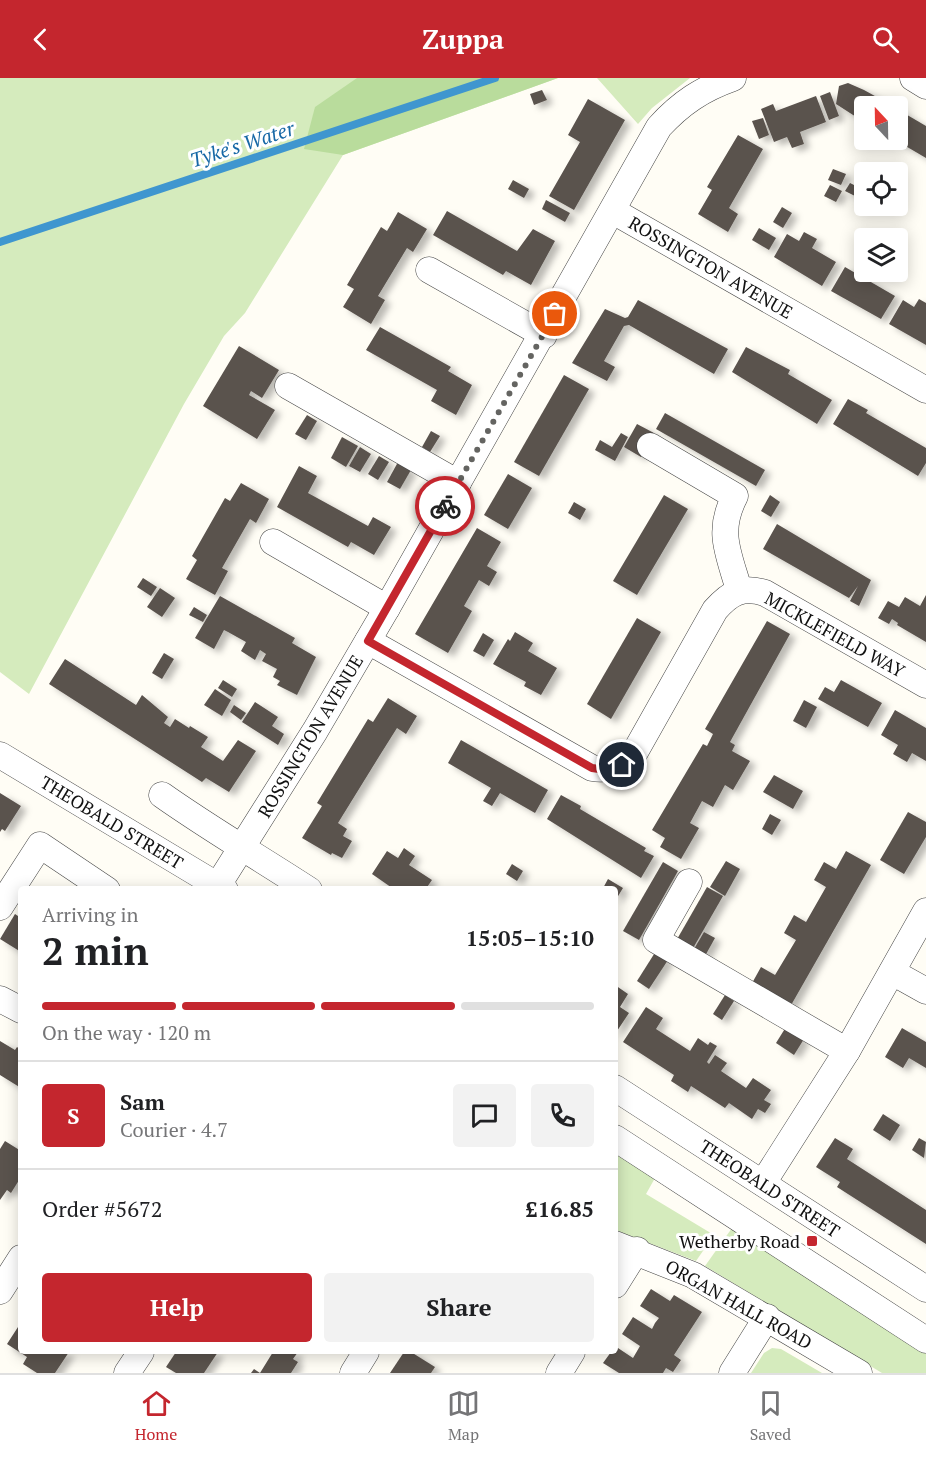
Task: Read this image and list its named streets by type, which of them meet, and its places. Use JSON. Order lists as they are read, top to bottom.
{
  "streets": {
    "street": [
      "ROSSINGTON AVENUE",
      "MICKLEFIELD WAY",
      "THEOBALD STREET",
      "ORGAN HALL ROAD"
    ]
  },
  "crossings": [
    ["ROSSINGTON AVENUE", "MICKLEFIELD WAY"]
  ],
  "water": ["Tyke's Water"],
  "places": {
    "transit": ["Wetherby Road"]
  },
  "north": "top",
  "page": {
    "header": "Zuppa",
    "heading": ["2 min", "Arriving in", "15:05–15:10"],
    "panel": [
      "Sam",
      "Courier · 4.7",
      "Order #5672",
      "£16.85"
    ],
    "bar": "On the way · 120 m",
    "round": "S",
    "buttons": ["Help", "Share"],
    "tabs": ["Home", "Map", "Saved"]
  }
}
